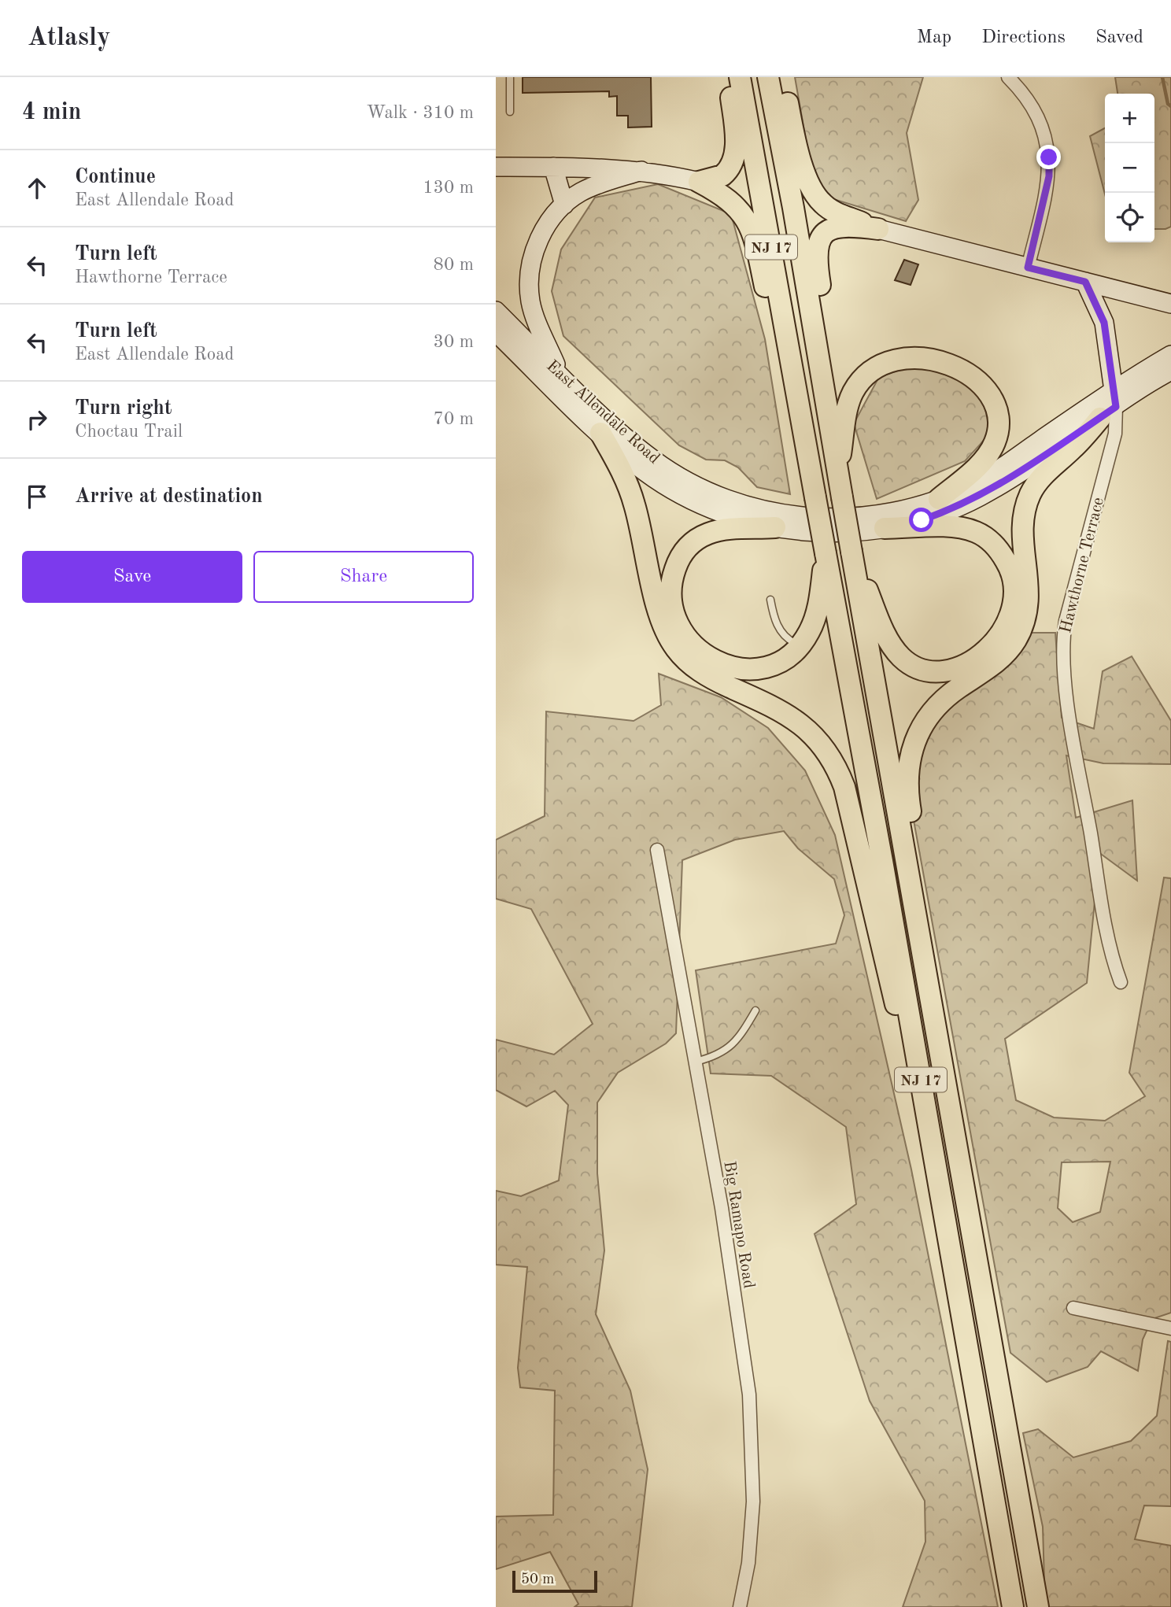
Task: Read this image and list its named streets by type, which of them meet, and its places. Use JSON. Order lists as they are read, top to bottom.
{
  "streets": {
    "highway": ["NJ 17"],
    "main road": ["East Allendale Road", "Hawthorne Terrace"],
    "street": ["Big Ramapo Road"]
  },
  "crossings": [
    ["East Allendale Road", "Hawthorne Terrace"]
  ],
  "scale_bar": "50 m",
  "page": {
    "header": "Atlasly",
    "nav": ["Map", "Directions", "Saved"],
    "heading": ["4 min", "Walk · 310 m"],
    "map_buttons": ["+", "−"],
    "list": [
      ["Continue", "East Allendale Road", "130 m"],
      ["Turn left", "Hawthorne Terrace", "80 m"],
      ["Turn left", "East Allendale Road", "30 m"],
      ["Turn right", "Choctau Trail", "70 m"],
      "Arrive at destination"
    ],
    "buttons": ["Save", "Share"],
    "scale": "50 m"
  }
}
